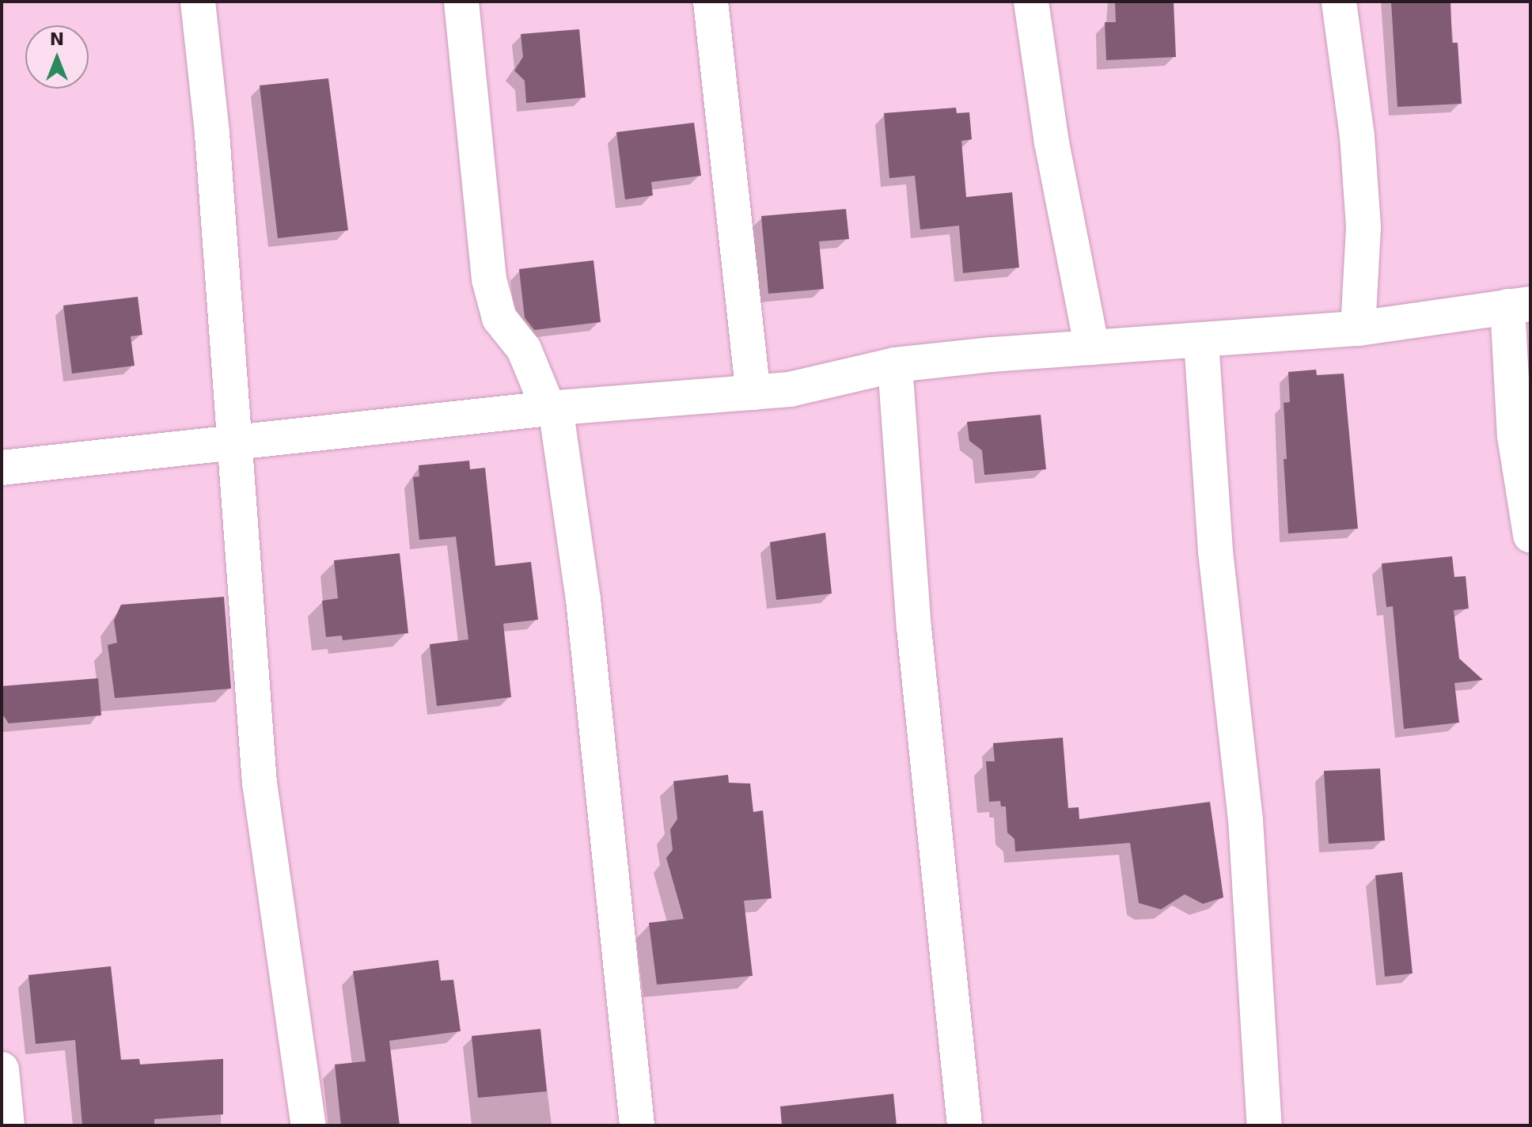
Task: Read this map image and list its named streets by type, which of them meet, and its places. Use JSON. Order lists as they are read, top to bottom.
{
  "north": "top"
}
